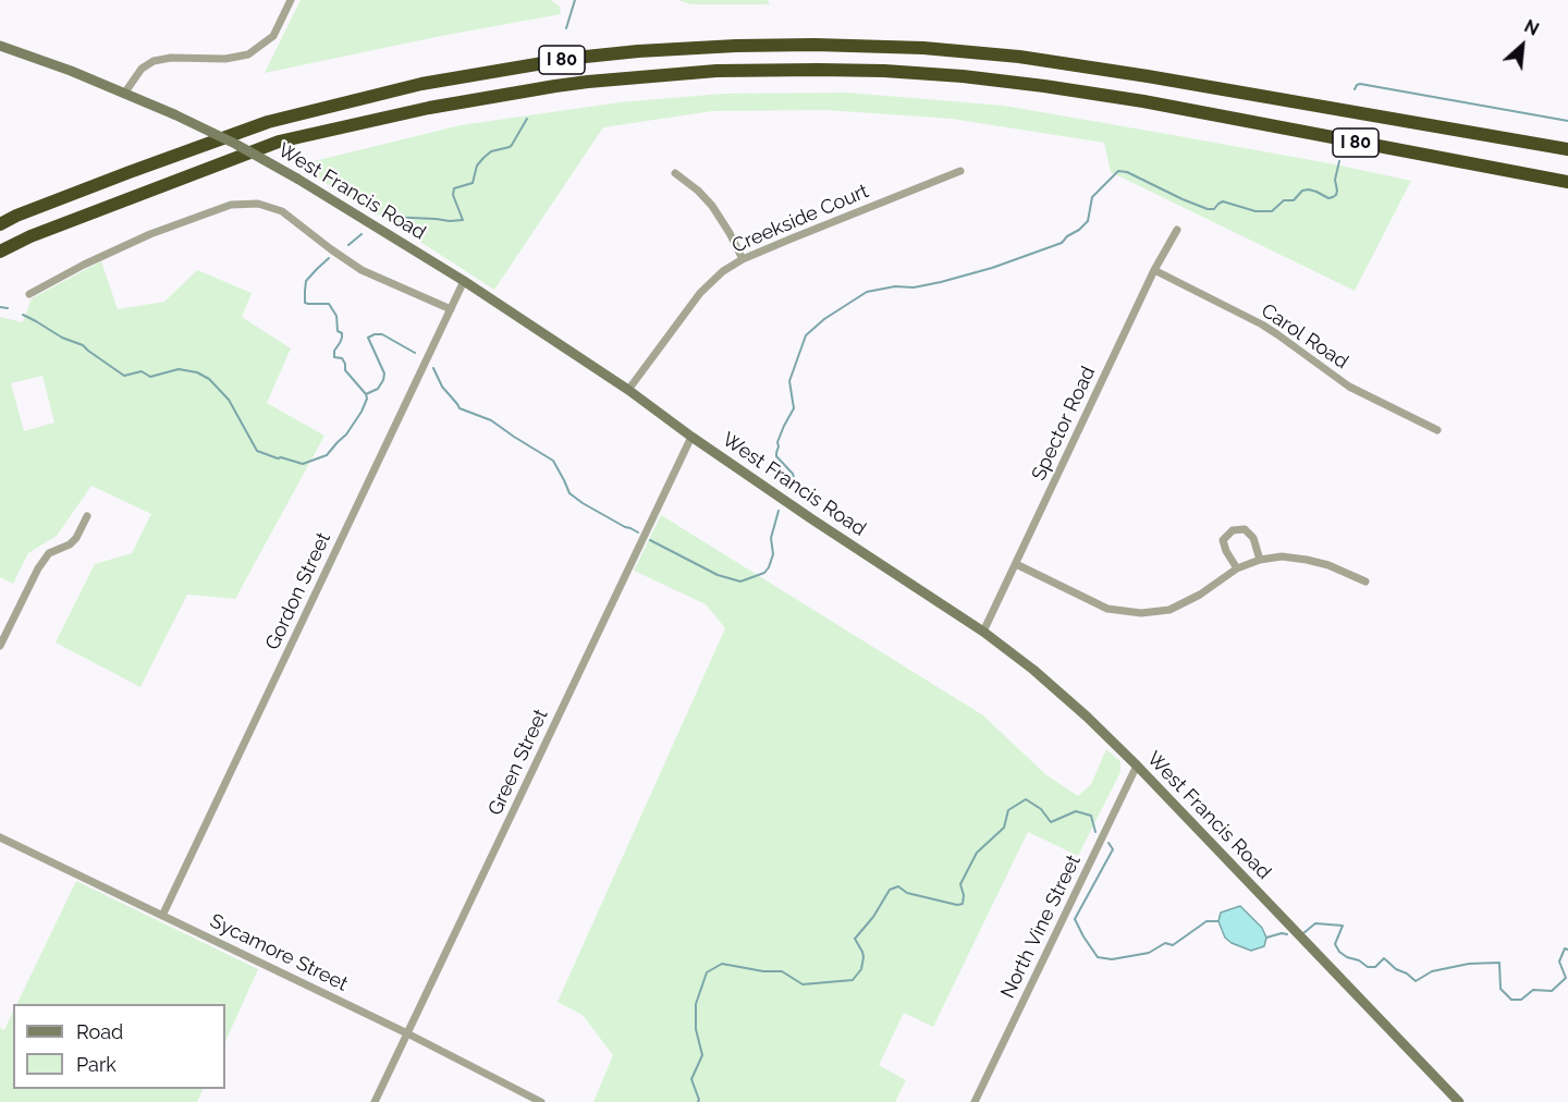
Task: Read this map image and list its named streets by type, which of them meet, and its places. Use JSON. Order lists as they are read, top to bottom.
{
  "streets": {
    "highway": ["I 80"],
    "street": [
      "West Francis Road",
      "Creekside Court",
      "Carol Road",
      "Spector Road",
      "Gordon Street",
      "Green Street",
      "North Vine Street",
      "Sycamore Street"
    ]
  },
  "crossings": [
    ["West Francis Road", "Creekside Court"],
    ["West Francis Road", "Spector Road"],
    ["West Francis Road", "Gordon Street"],
    ["West Francis Road", "Green Street"],
    ["West Francis Road", "North Vine Street"],
    ["Carol Road", "Spector Road"],
    ["Gordon Street", "Sycamore Street"],
    ["Green Street", "Sycamore Street"]
  ],
  "legend": ["Road", "Park"],
  "north": "top right"
}
